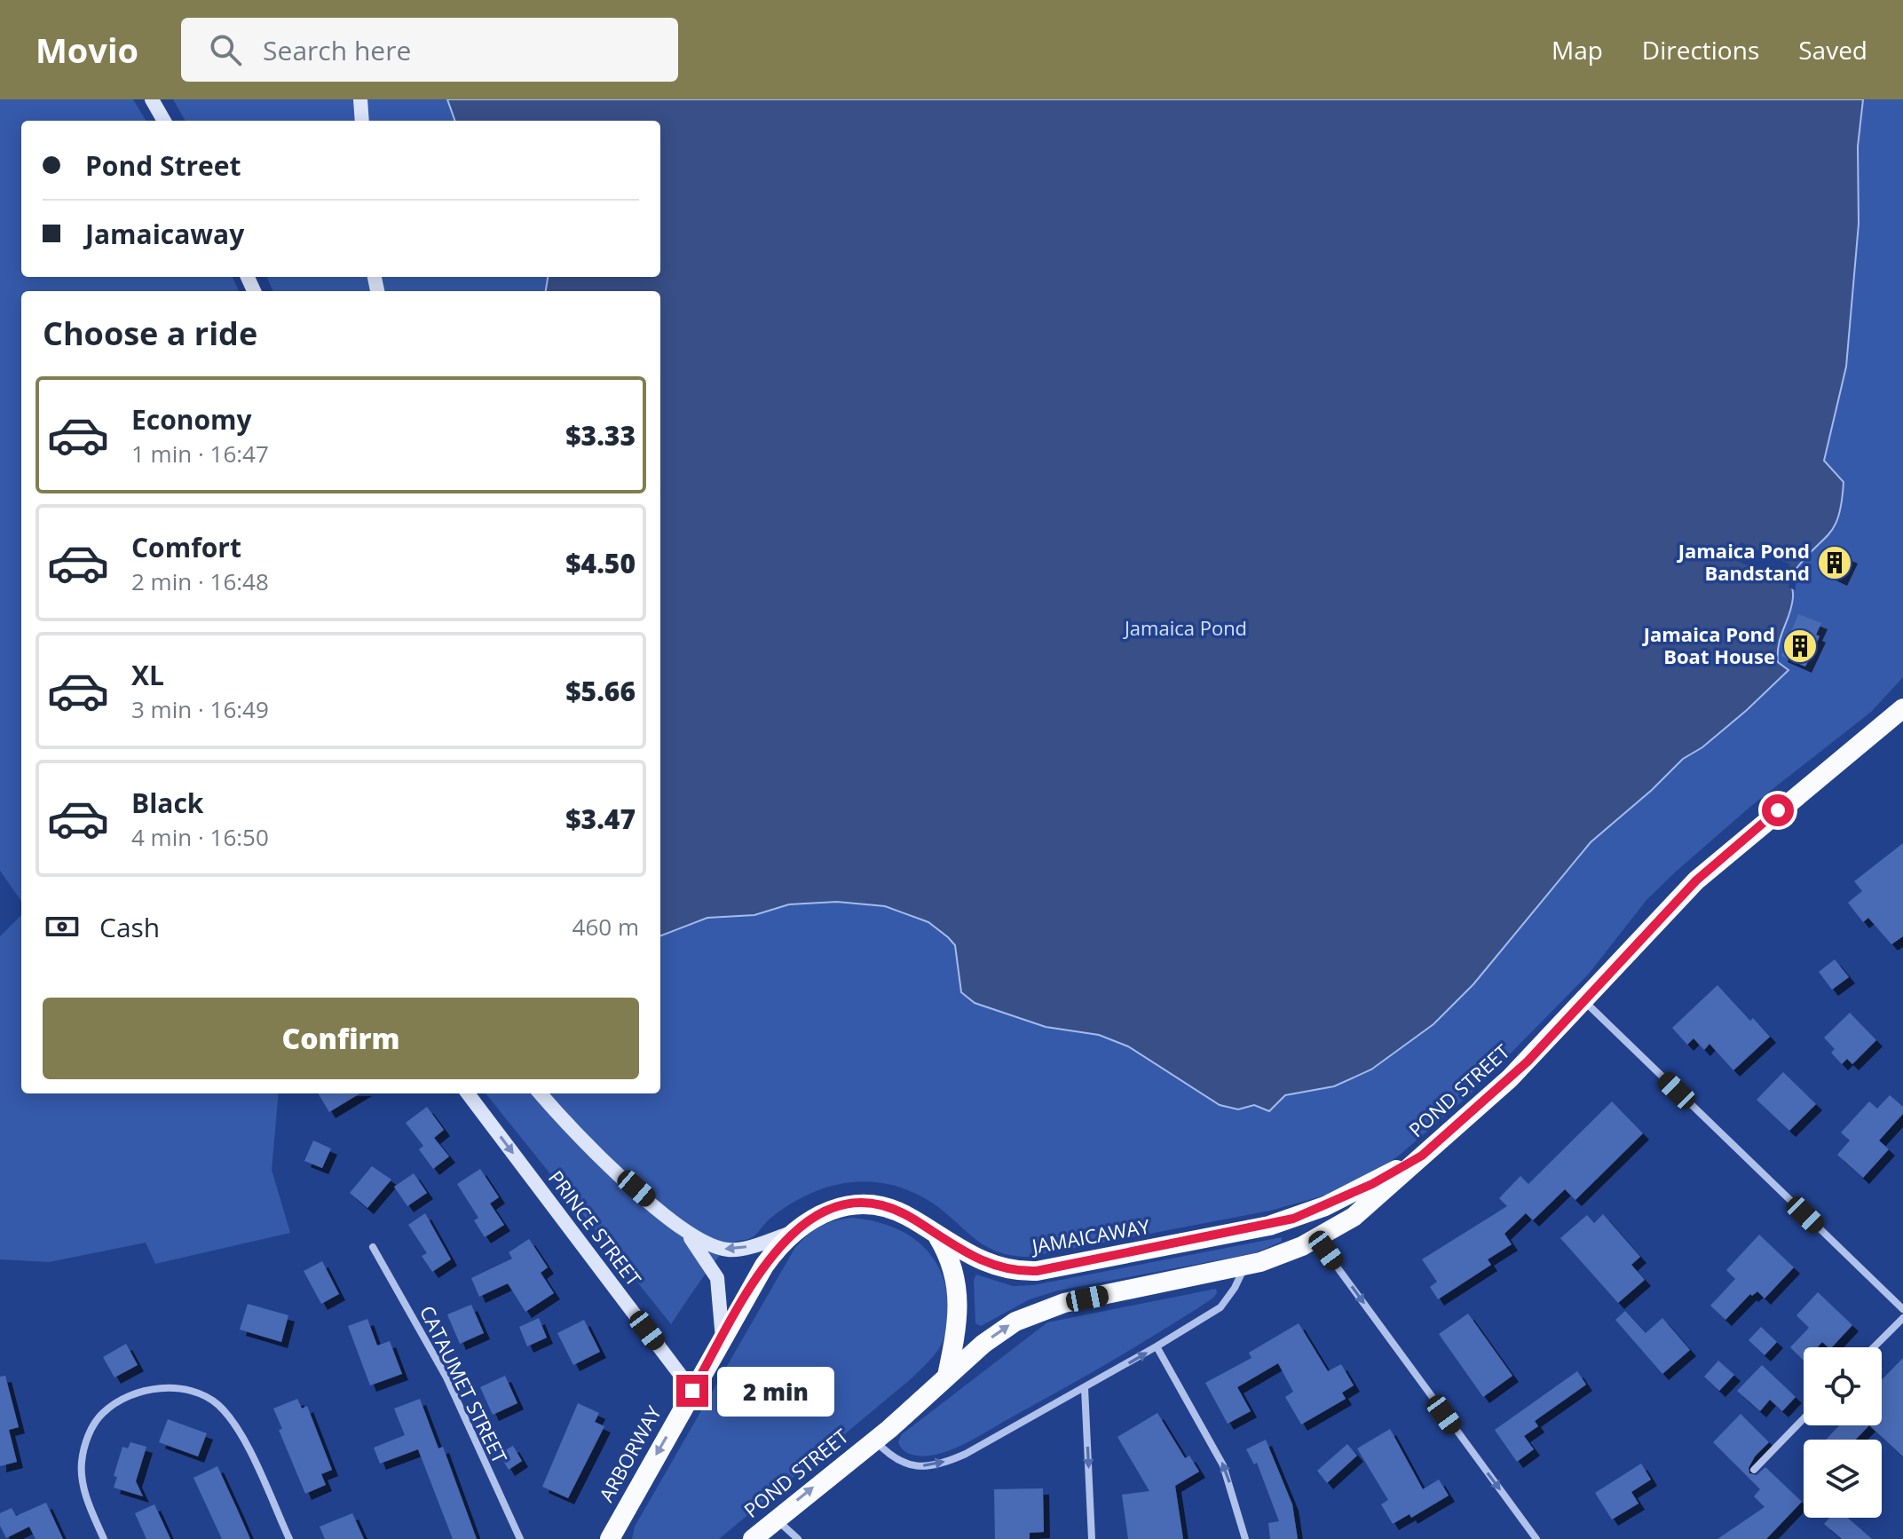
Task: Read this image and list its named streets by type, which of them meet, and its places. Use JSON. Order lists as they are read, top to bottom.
{
  "streets": {
    "highway": ["POND STREET", "JAMAICAWAY", "ARBORWAY"],
    "main road": ["PRINCE STREET"],
    "street": ["CATAUMET STREET"]
  },
  "crossings": [
    ["POND STREET", "JAMAICAWAY"],
    ["PRINCE STREET", "JAMAICAWAY"],
    ["PRINCE STREET", "ARBORWAY"],
    ["JAMAICAWAY", "ARBORWAY"]
  ],
  "one_way": ["ARBORWAY"],
  "parks": ["Jamaica Pond"],
  "places": {
    "building": ["Jamaica Pond Bandstand", "Jamaica Pond Boat House"]
  },
  "page": {
    "header": "Movio",
    "search": "Search here",
    "nav": ["Map", "Directions", "Saved"],
    "banner": ["Pond Street", "Jamaicaway"],
    "heading": "Choose a ride",
    "list": [
      {
        "name": "Economy",
        "note": "1 min · 16:47",
        "value": "$3.33"
      },
      {
        "name": "Comfort",
        "note": "2 min · 16:48",
        "value": "$4.50"
      },
      {
        "name": "XL",
        "note": "3 min · 16:49",
        "value": "$5.66"
      },
      {
        "name": "Black",
        "note": "4 min · 16:50",
        "value": "$3.47"
      }
    ],
    "pay": ["Cash", "460 m"],
    "buttons": "Confirm",
    "bubble": "2 min"
  }
}
